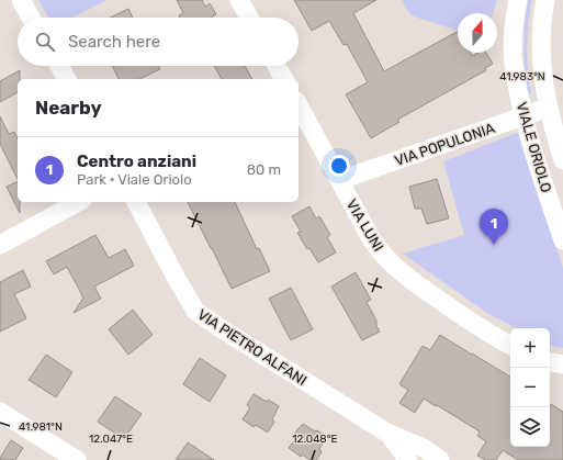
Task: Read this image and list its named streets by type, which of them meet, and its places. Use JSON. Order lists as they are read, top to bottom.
{
  "streets": {
    "street": [
      "VIA POPULONIA",
      "VIALE ORIOLO",
      "VIA LUNI",
      "VIA PIETRO ALFANI"
    ]
  },
  "crossings": [
    ["VIA POPULONIA", "VIALE ORIOLO"],
    ["VIA POPULONIA", "VIA LUNI"]
  ],
  "north": "top",
  "page": {
    "search": "Search here",
    "heading": "Nearby",
    "list": [
      {
        "mark": "1",
        "name": "Centro anziani",
        "note": "Park · Viale Oriolo",
        "value": "80 m"
      }
    ],
    "pins": "1",
    "map_buttons": ["+", "−"]
  },
  "coordinates": [
    "41.983°N",
    "41.981°N",
    "12.047°E",
    "12.048°E"
  ]
}
